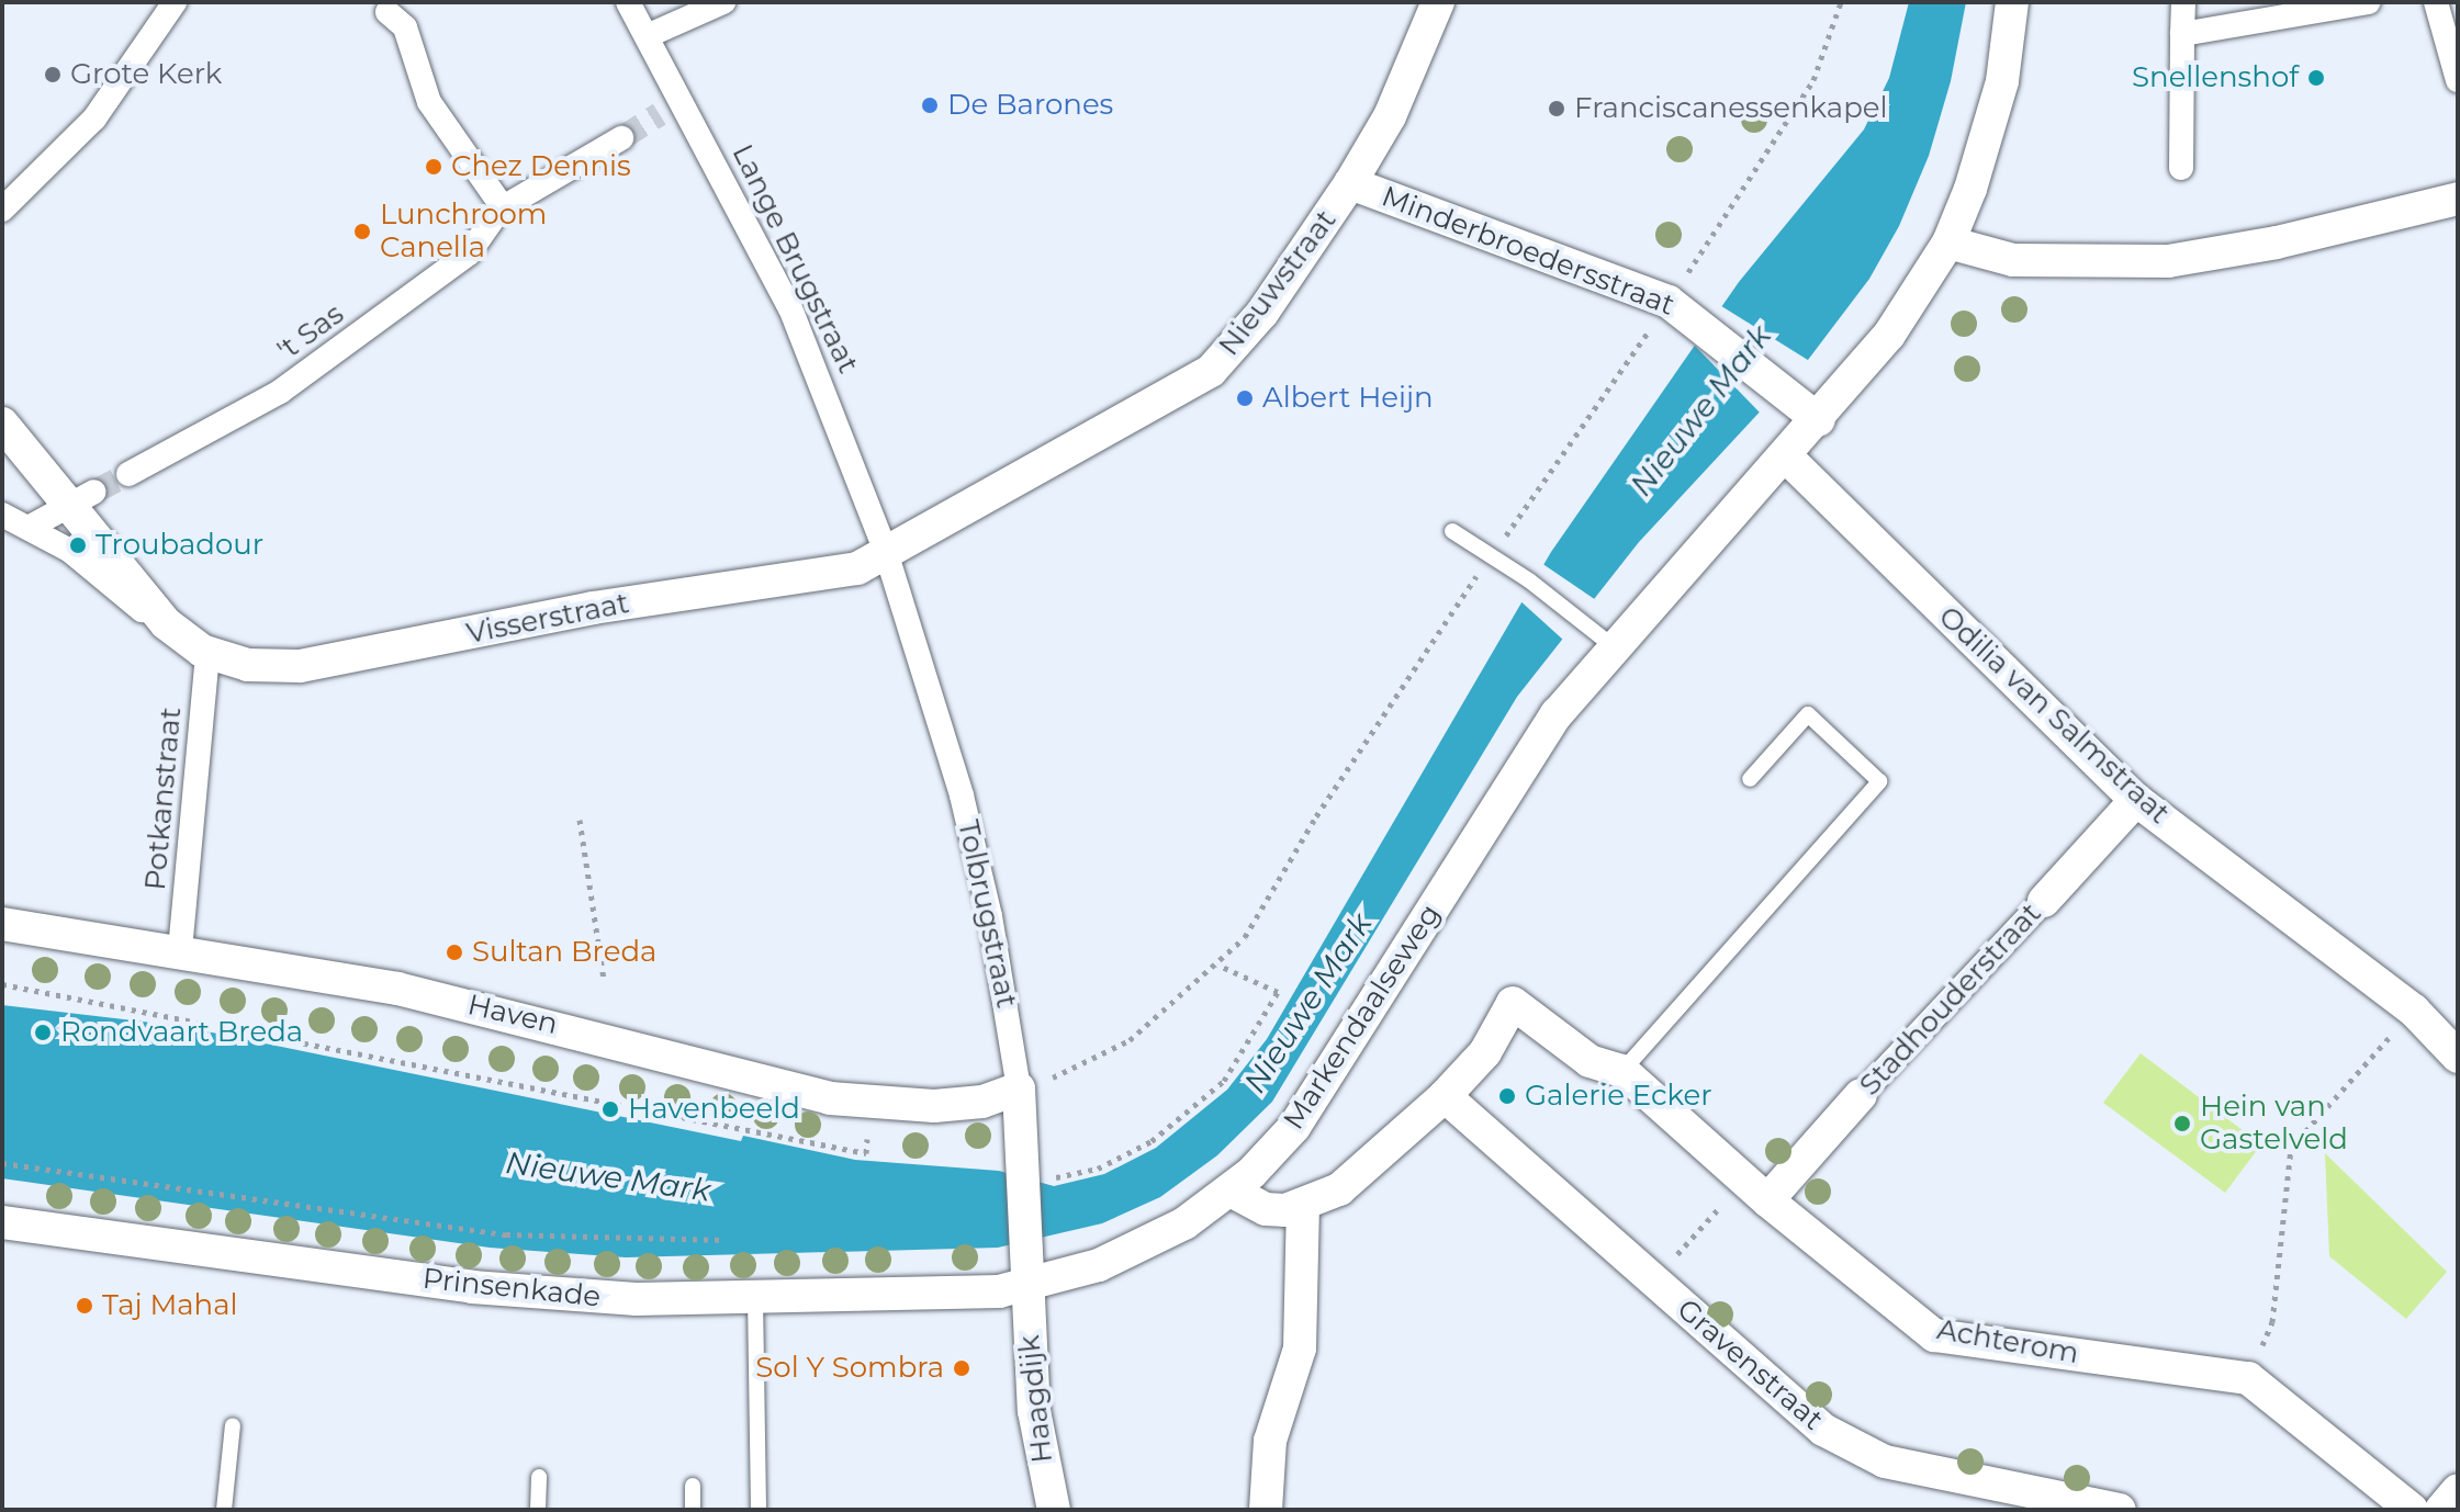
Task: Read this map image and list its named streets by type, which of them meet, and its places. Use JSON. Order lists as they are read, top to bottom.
{
  "streets": {
    "street": [
      "Minderbroedersstraat",
      "Lange Brugstraat",
      "Nieuwstraat",
      "'t Sas",
      "Visserstraat",
      "Odilia van Salmstraat",
      "Potkanstraat",
      "Tolbrugstraat",
      "Stadhouderstraat",
      "Haven",
      "Markendaalseweg",
      "Prinsenkade",
      "Achterom",
      "Gravenstraat",
      "Haagdijk"
    ]
  },
  "crossings": [
    ["Minderbroedersstraat", "Nieuwstraat"],
    ["Minderbroedersstraat", "Markendaalseweg"],
    ["Lange Brugstraat", "Nieuwstraat"],
    ["Lange Brugstraat", "Visserstraat"],
    ["Lange Brugstraat", "Tolbrugstraat"],
    ["Nieuwstraat", "Visserstraat"],
    ["Nieuwstraat", "Tolbrugstraat"],
    ["Visserstraat", "Potkanstraat"],
    ["Visserstraat", "Tolbrugstraat"],
    ["Odilia van Salmstraat", "Stadhouderstraat"],
    ["Odilia van Salmstraat", "Markendaalseweg"],
    ["Potkanstraat", "Haven"],
    ["Tolbrugstraat", "Haven"],
    ["Tolbrugstraat", "Markendaalseweg"],
    ["Tolbrugstraat", "Prinsenkade"],
    ["Tolbrugstraat", "Haagdijk"],
    ["Stadhouderstraat", "Achterom"],
    ["Markendaalseweg", "Prinsenkade"],
    ["Markendaalseweg", "Haagdijk"],
    ["Prinsenkade", "Haagdijk"],
    ["Achterom", "Gravenstraat"]
  ],
  "water": ["Nieuwe Mark"],
  "places": [
    "Grote Kerk",
    "Snellenshof",
    "De Barones",
    "Franciscanessenkapel",
    "Chez Dennis",
    "Lunchroom Canella",
    "Albert Heijn",
    "Troubadour",
    "Sultan Breda",
    "Rondvaart Breda",
    "Galerie Ecker",
    "Havenbeeld",
    "Hein van Gastelveld",
    "Taj Mahal",
    "Sol Y Sombra"
  ]
}
